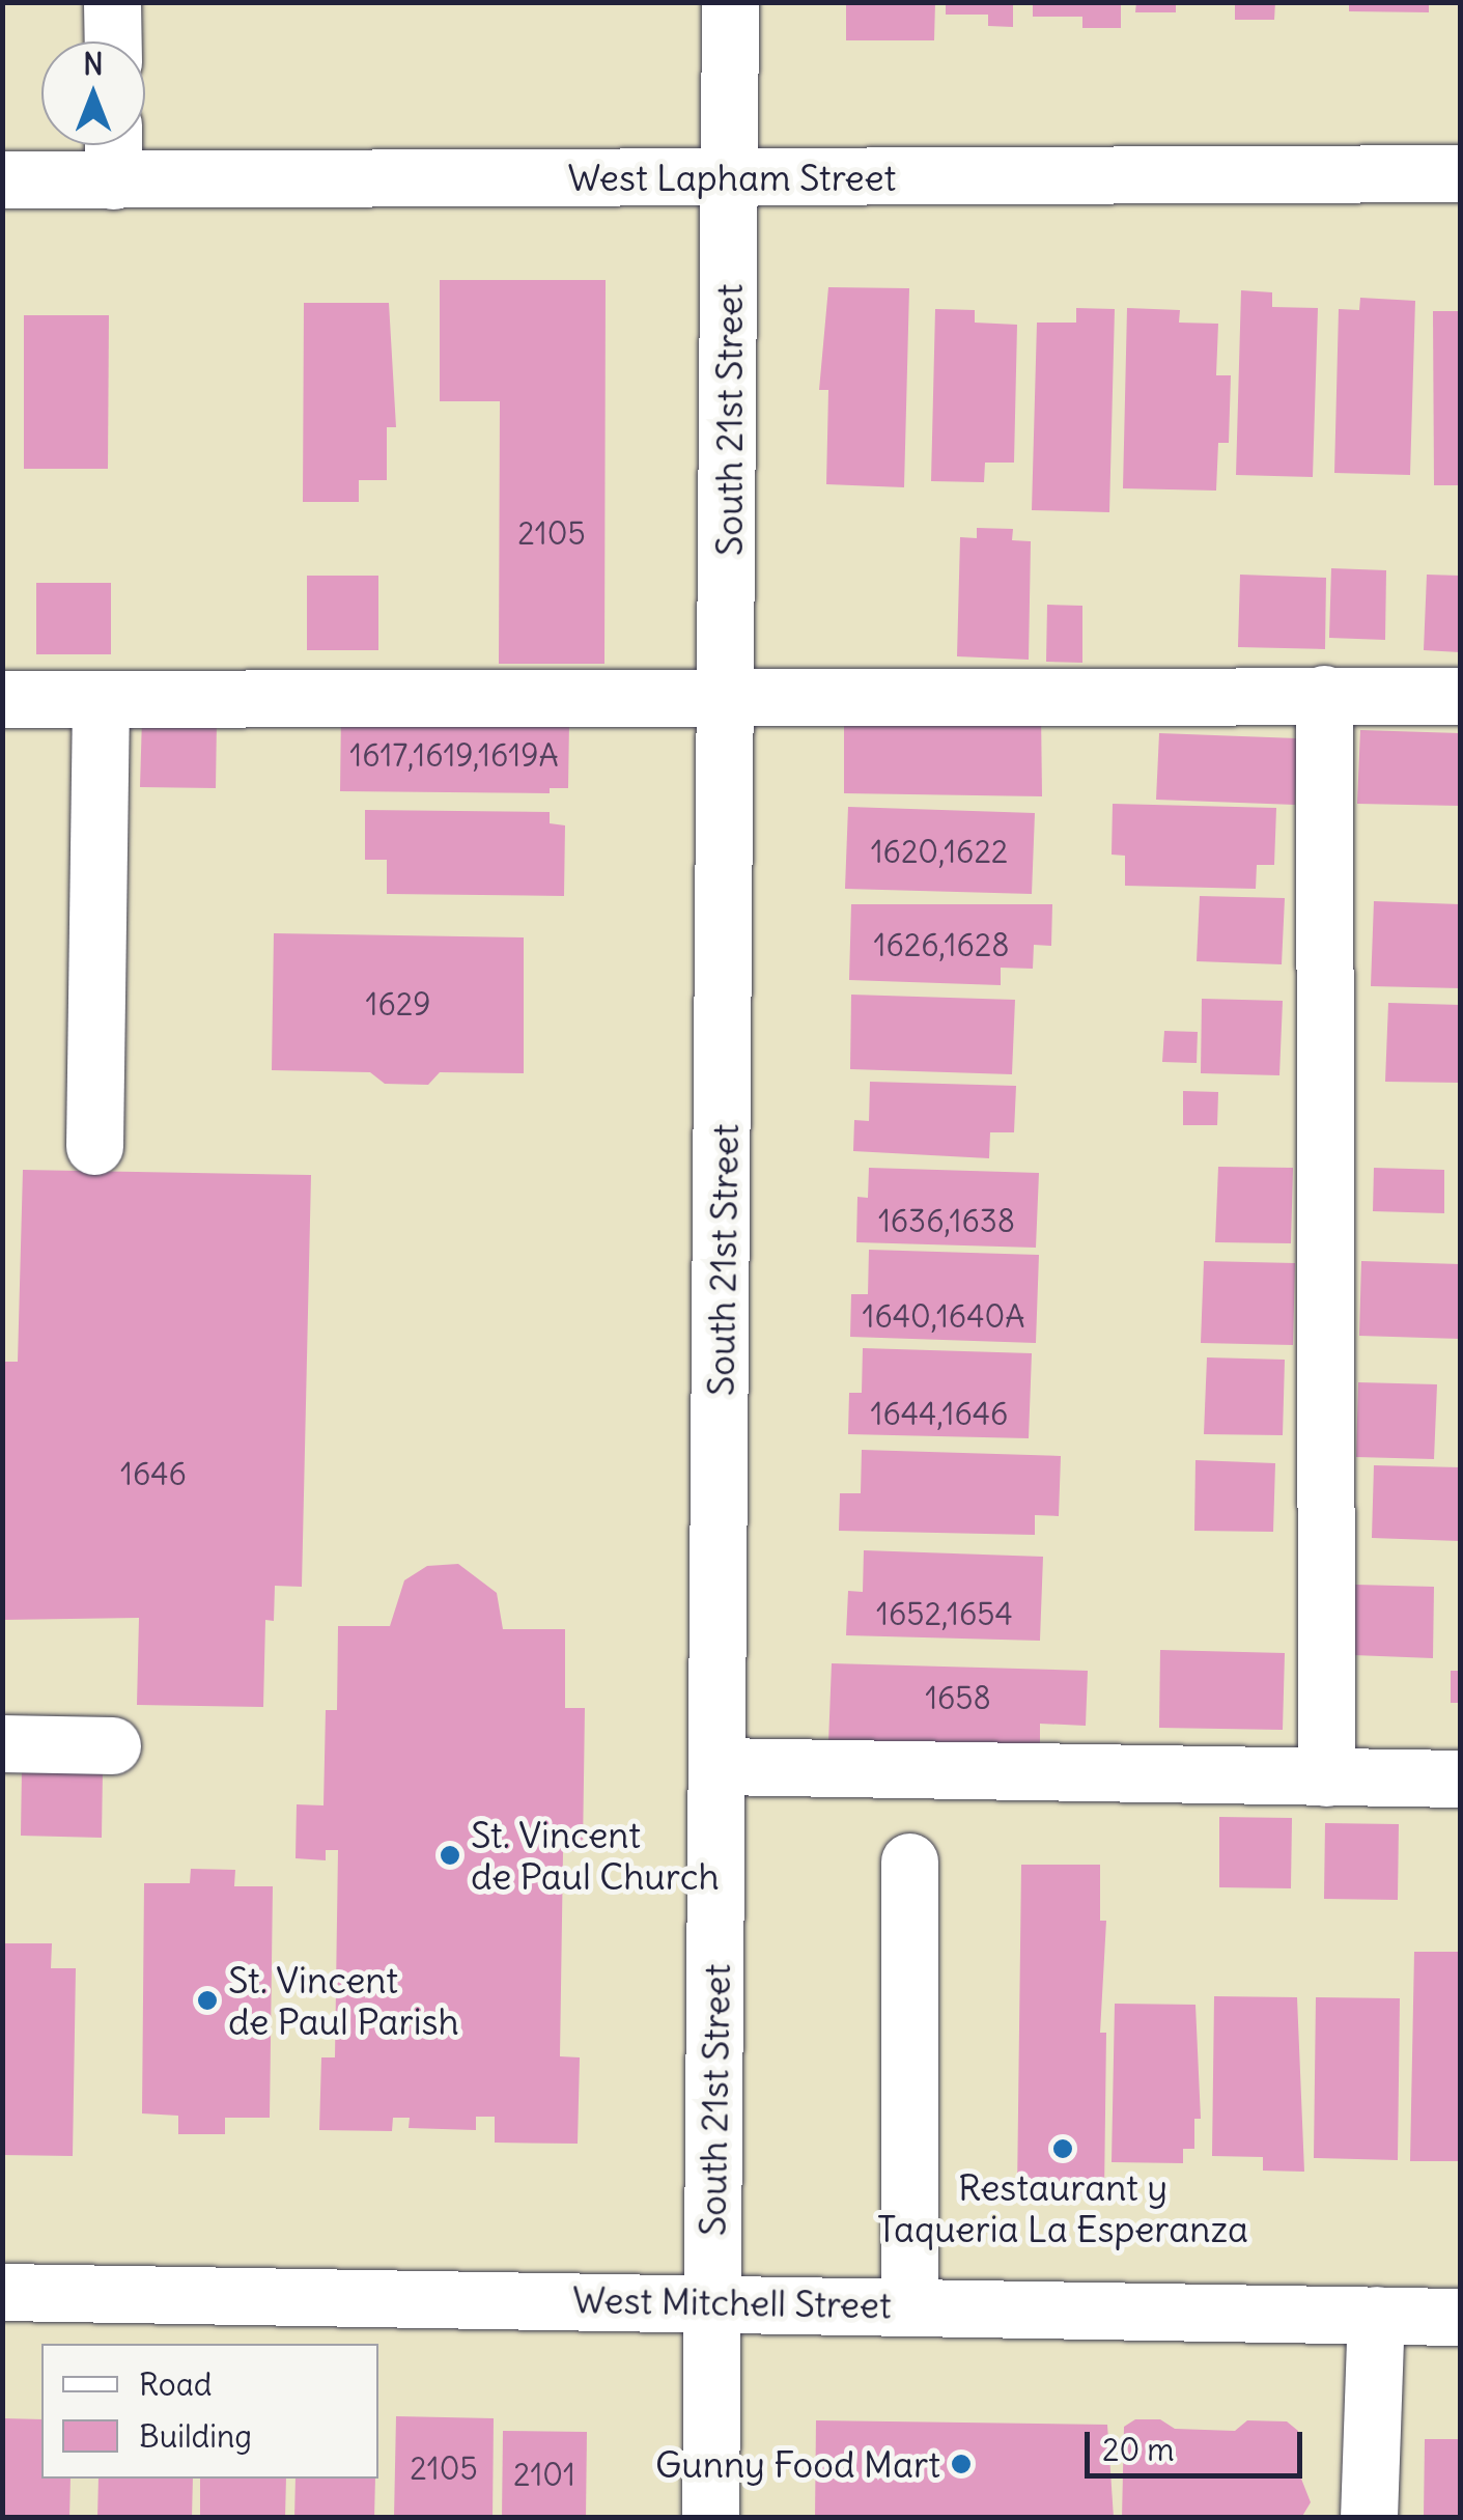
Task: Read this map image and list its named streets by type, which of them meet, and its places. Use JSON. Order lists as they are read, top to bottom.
{
  "streets": {
    "street": ["West Lapham Street", "South 21st Street", "West Mitchell Street"]
  },
  "crossings": [
    ["West Lapham Street", "South 21st Street"],
    ["South 21st Street", "West Mitchell Street"]
  ],
  "places": [
    "St. Vincent de Paul Church",
    "St. Vincent de Paul Parish",
    "Restaurant y Taqueria La Esperanza",
    "Gunny Food Mart"
  ],
  "house_numbers": [
    "2105",
    "1617,1619,1619A",
    "1620,1622",
    "1626,1628",
    "1629",
    "1636,1638",
    "1640,1640A",
    "1644,1646",
    "1646",
    "1652,1654",
    "1658",
    "2105",
    "2101"
  ],
  "legend": ["Road", "Building"],
  "scale_bar": "20 m",
  "north": "top"
}
